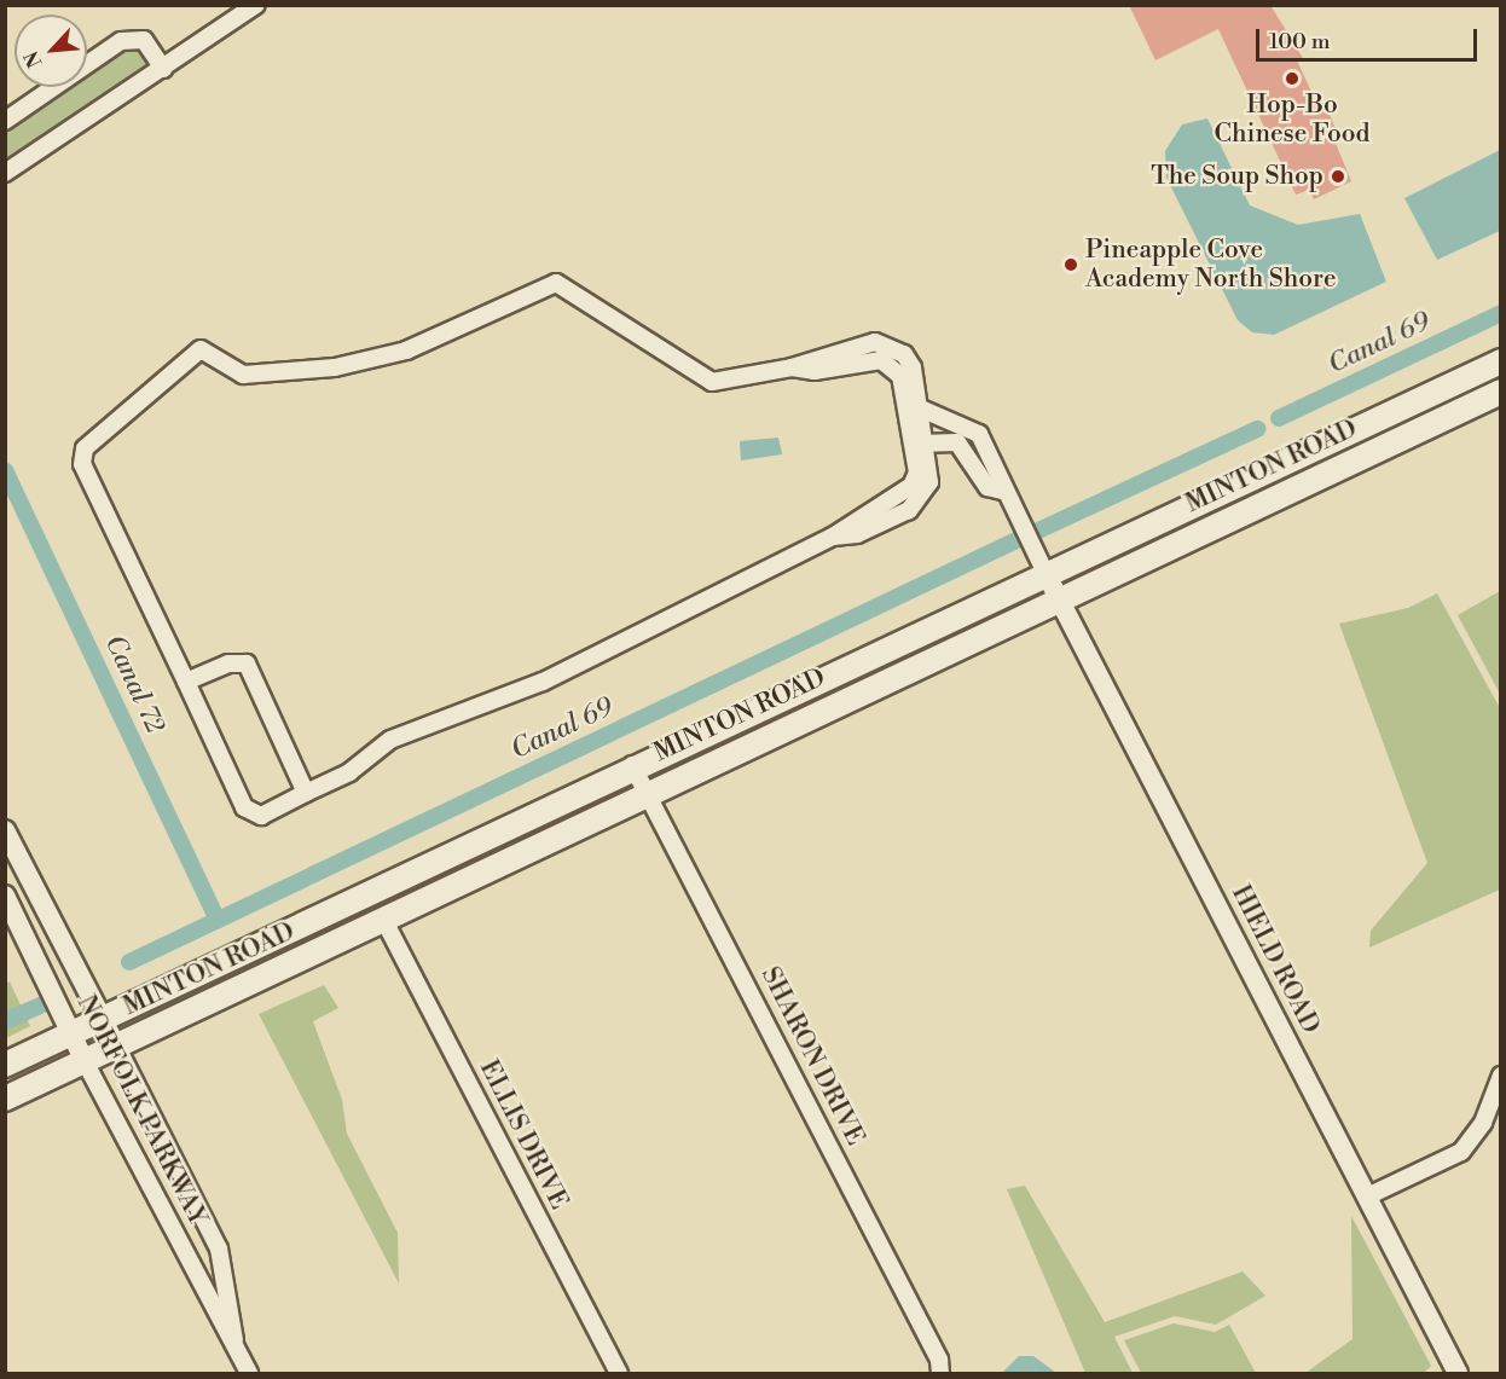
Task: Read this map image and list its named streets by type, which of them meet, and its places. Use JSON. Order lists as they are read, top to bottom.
{
  "streets": {
    "main road": ["MINTON ROAD"],
    "street": [
      "HIELD ROAD",
      "SHARON DRIVE",
      "NORFOLK PARKWAY",
      "ELLIS DRIVE"
    ]
  },
  "crossings": [
    ["MINTON ROAD", "HIELD ROAD"],
    ["MINTON ROAD", "SHARON DRIVE"],
    ["MINTON ROAD", "NORFOLK PARKWAY"],
    ["MINTON ROAD", "ELLIS DRIVE"]
  ],
  "water": ["Canal 69", "Canal 72"],
  "places": ["Hop-Bo Chinese Food", "The Soup Shop", "Pineapple Cove Academy North Shore"],
  "scale_bar": "100 m",
  "north": "bottom left"
}
